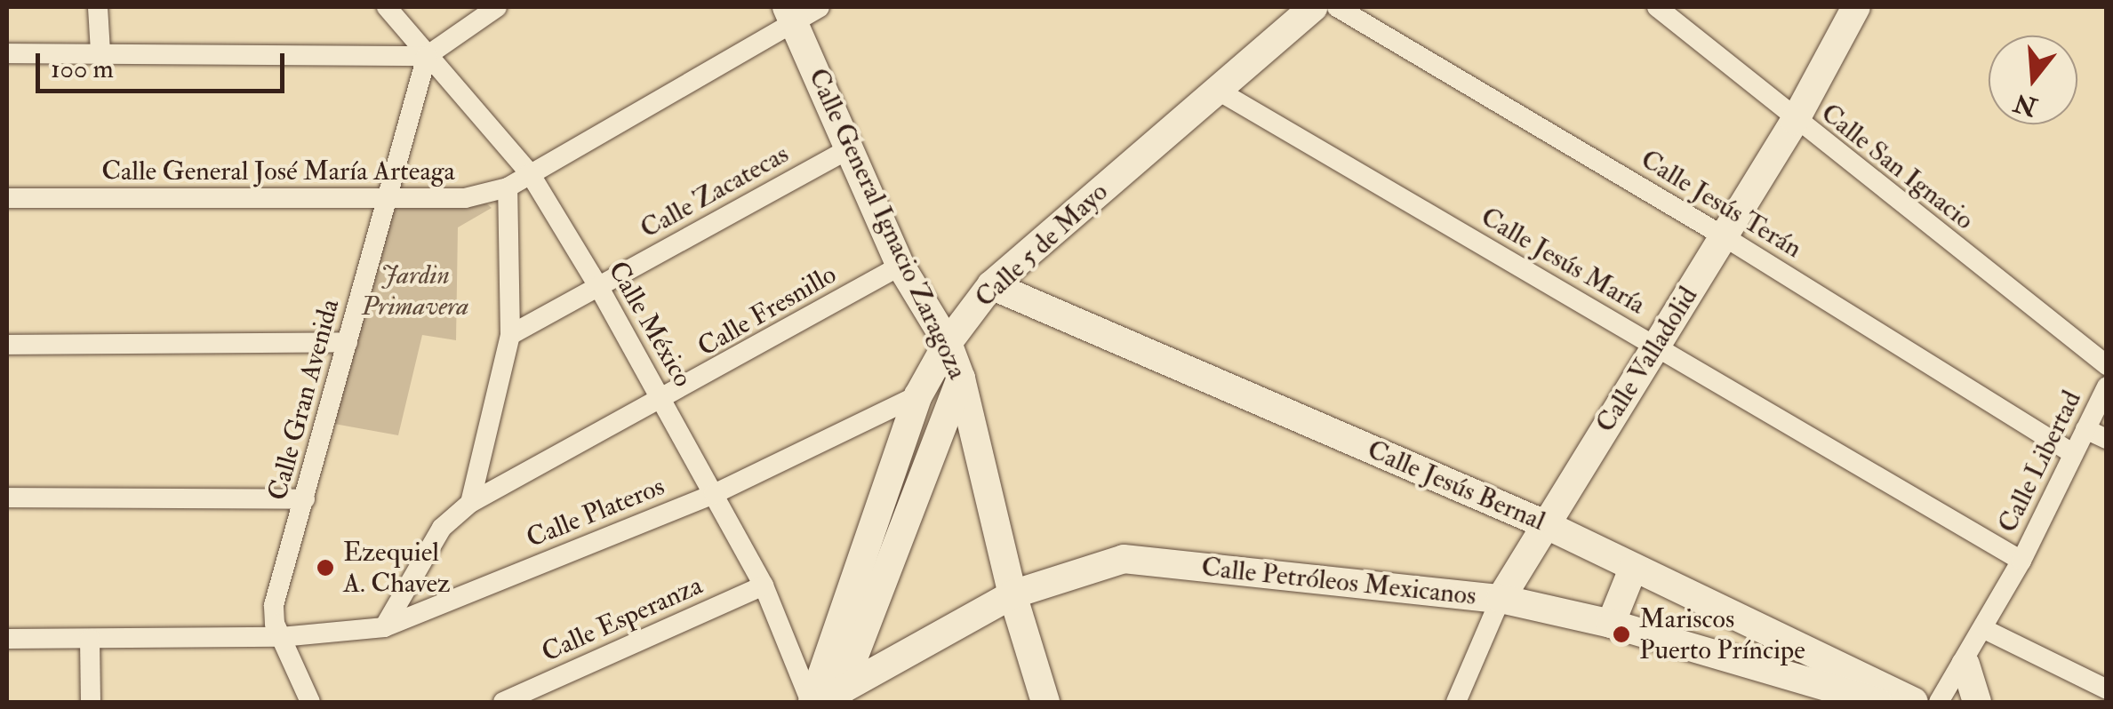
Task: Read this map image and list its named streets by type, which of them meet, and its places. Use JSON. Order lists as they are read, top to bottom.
{
  "streets": {
    "street": [
      "Calle San Ignacio",
      "Calle General José María Arteaga",
      "Calle Zacatecas",
      "Calle Jesús Terán",
      "Calle General Ignacio Zaragoza",
      "Calle 5 de Mayo",
      "Calle Jesús María",
      "Calle Fresnillo",
      "Calle México",
      "Calle Valladolid",
      "Calle Gran Avenida",
      "Calle Libertad",
      "Calle Jesús Bernal",
      "Calle Plateros",
      "Calle Petróleos Mexicanos",
      "Calle Esperanza"
    ]
  },
  "crossings": [
    ["Calle San Ignacio", "Calle Valladolid"],
    ["Calle General José María Arteaga", "Calle General Ignacio Zaragoza"],
    ["Calle General José María Arteaga", "Calle México"],
    ["Calle General José María Arteaga", "Calle Gran Avenida"],
    ["Calle Zacatecas", "Calle General Ignacio Zaragoza"],
    ["Calle Zacatecas", "Calle México"],
    ["Calle Jesús Terán", "Calle Valladolid"],
    ["Calle Jesús Terán", "Calle Libertad"],
    ["Calle General Ignacio Zaragoza", "Calle 5 de Mayo"],
    ["Calle General Ignacio Zaragoza", "Calle Fresnillo"],
    ["Calle General Ignacio Zaragoza", "Calle Petróleos Mexicanos"],
    ["Calle 5 de Mayo", "Calle Jesús María"],
    ["Calle 5 de Mayo", "Calle México"],
    ["Calle 5 de Mayo", "Calle Jesús Bernal"],
    ["Calle 5 de Mayo", "Calle Plateros"],
    ["Calle 5 de Mayo", "Calle Petróleos Mexicanos"],
    ["Calle Jesús María", "Calle Valladolid"],
    ["Calle Jesús María", "Calle Libertad"],
    ["Calle Fresnillo", "Calle México"],
    ["Calle Fresnillo", "Calle Plateros"],
    ["Calle México", "Calle Gran Avenida"],
    ["Calle México", "Calle Plateros"],
    ["Calle México", "Calle Petróleos Mexicanos"],
    ["Calle México", "Calle Esperanza"],
    ["Calle Valladolid", "Calle Jesús Bernal"],
    ["Calle Valladolid", "Calle Petróleos Mexicanos"],
    ["Calle Gran Avenida", "Calle Plateros"]
  ],
  "parks": ["Jardin Primavera"],
  "places": ["Ezequiel A. Chavez", "Mariscos Puerto Príncipe"],
  "scale_bar": "100 m",
  "north": "bottom"
}
